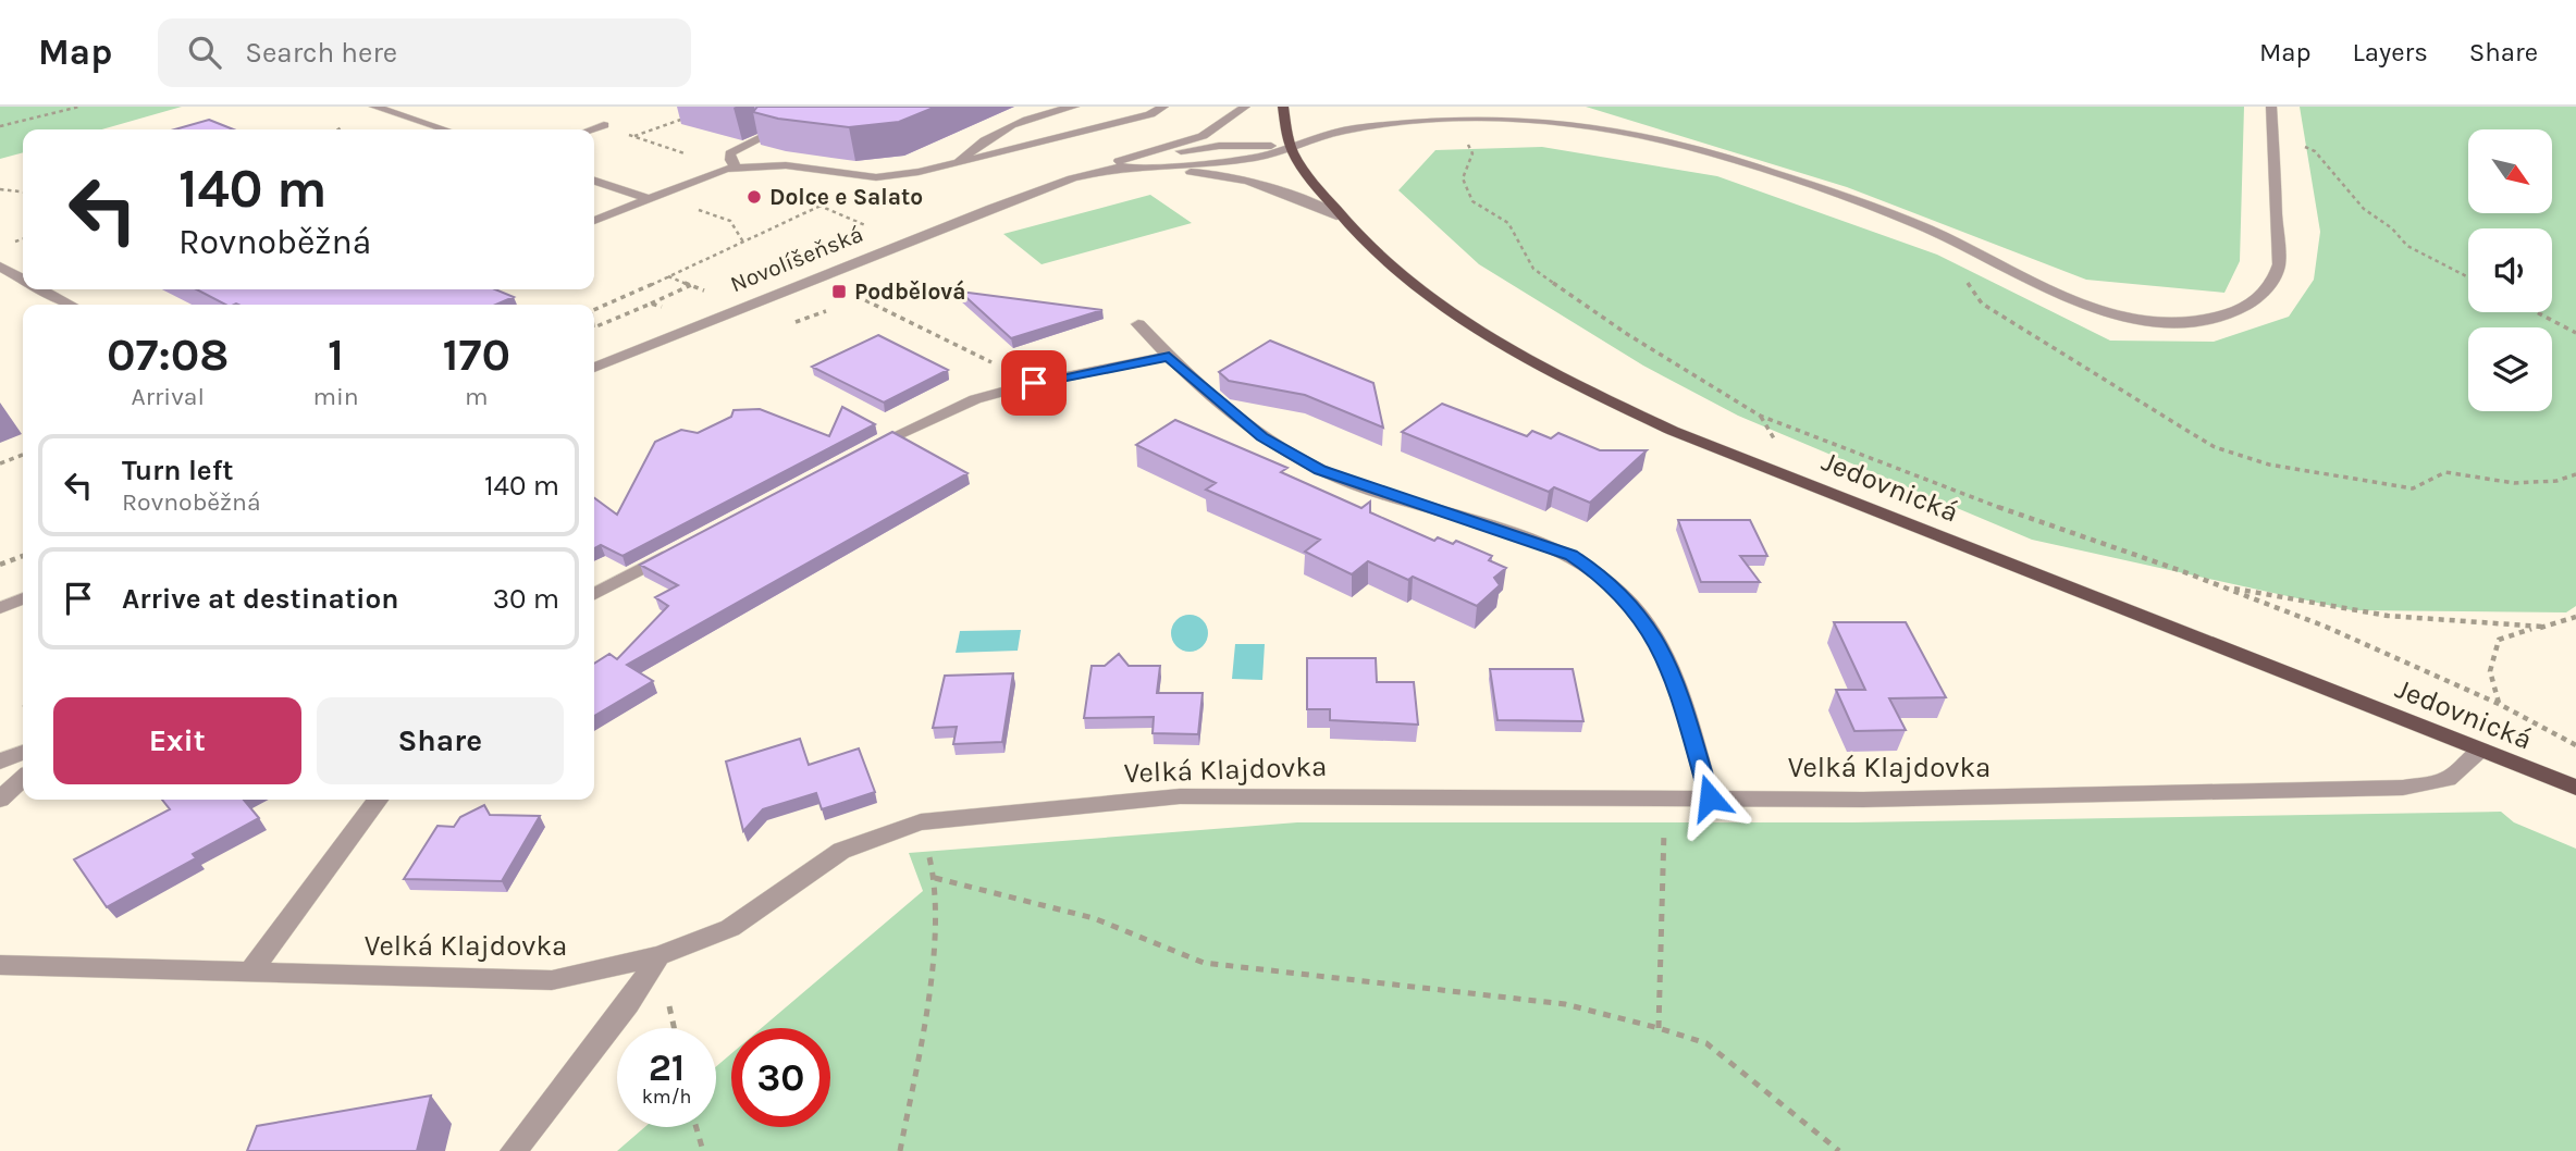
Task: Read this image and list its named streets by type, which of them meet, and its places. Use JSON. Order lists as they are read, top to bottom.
{
  "streets": {
    "main road": ["Jedovnická"],
    "street": ["Novolíšeňská", "Velká Klajdovka"]
  },
  "crossings": [
    ["Novolíšeňská", "Jedovnická"],
    ["Jedovnická", "Velká Klajdovka"]
  ],
  "places": {
    "other": ["Dolce e Salato"],
    "transit": ["Podbělová"]
  },
  "north": "bottom right",
  "page": {
    "header": "Map",
    "search": "Search here",
    "nav": ["Map", "Layers", "Share"],
    "turn": ["140 m", "Rovnoběžná"],
    "eta": [
      "07:08",
      "Arrival",
      "1",
      "min",
      "170",
      "m"
    ],
    "list": [
      {
        "name": "Turn left",
        "note": "Rovnoběžná",
        "value": "140 m"
      },
      {
        "name": "Arrive at destination",
        "value": "30 m"
      }
    ],
    "buttons": ["Exit", "Share"],
    "speed": "21 km/h",
    "limit": "30"
  }
}
